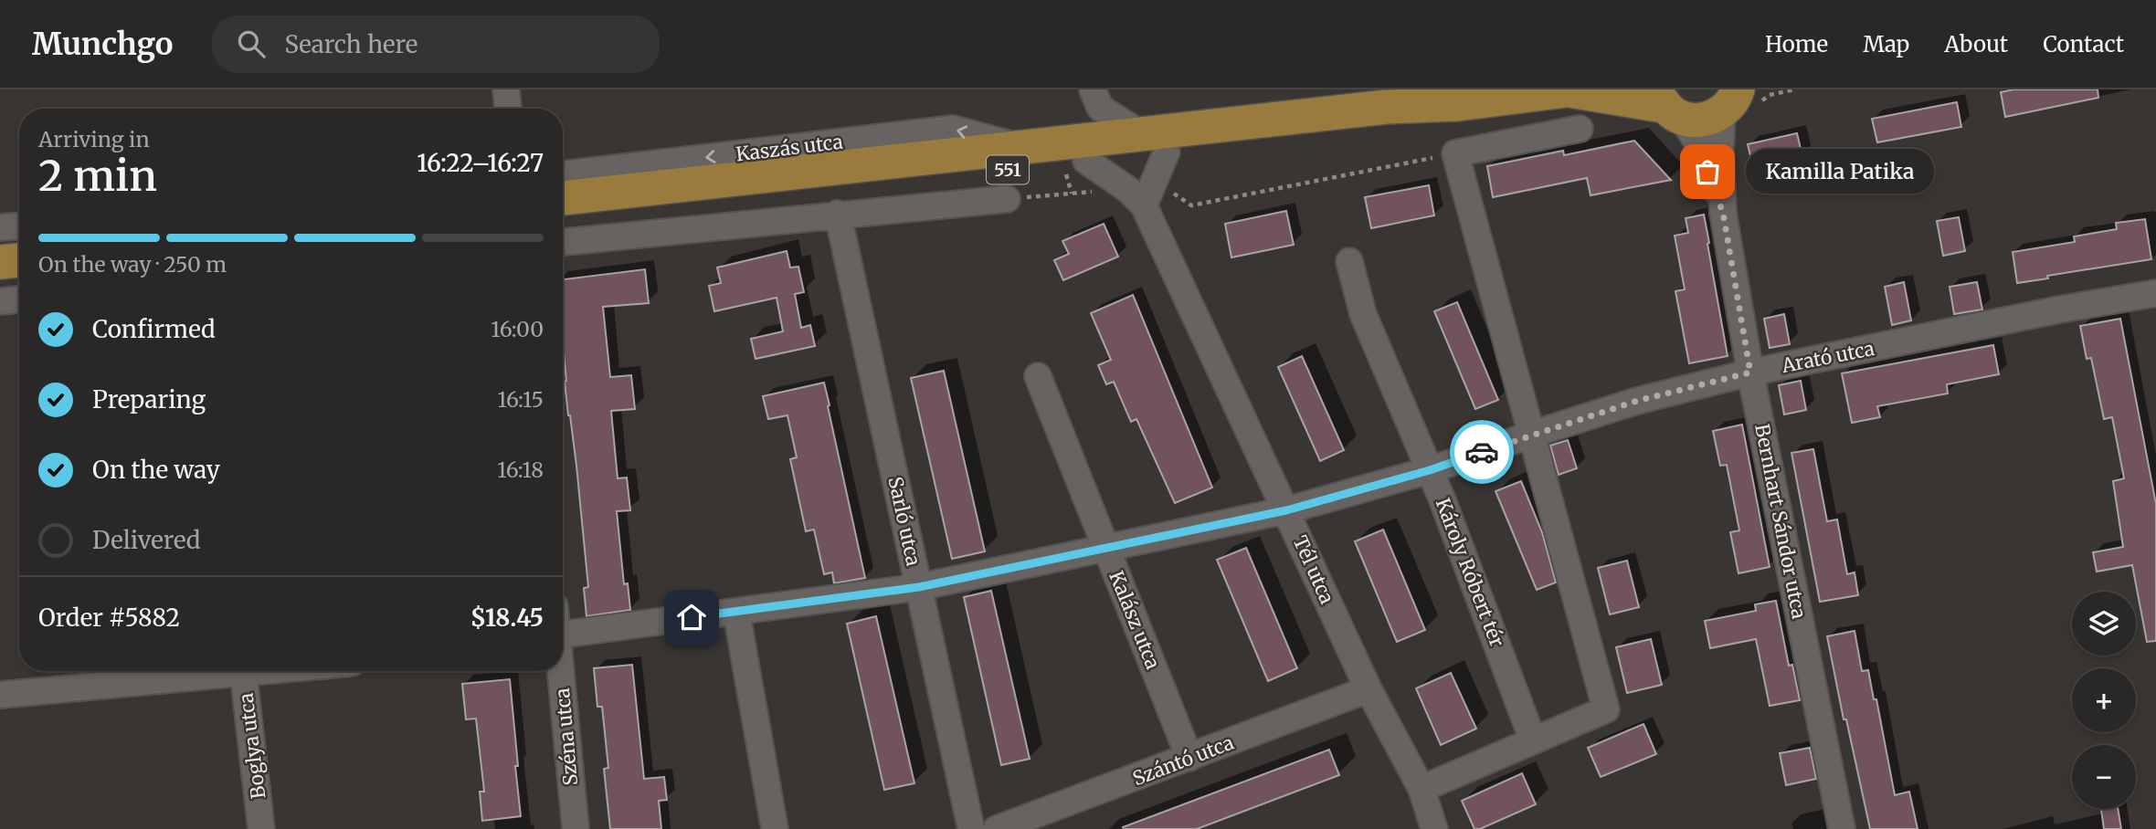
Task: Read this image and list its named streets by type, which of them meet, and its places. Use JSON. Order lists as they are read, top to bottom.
{
  "streets": {
    "main road": ["551"],
    "street": [
      "Kaszás utca",
      "Arató utca",
      "Sarló utca",
      "Bernhart Sándor utca",
      "Tél utca",
      "Károly Róbert tér",
      "Kalász utca",
      "Széna utca",
      "Boglya utca",
      "Szántó utca"
    ]
  },
  "crossings": [
    ["Kaszás utca", "551"],
    ["551", "Bernhart Sándor utca"],
    ["551", "Tél utca"],
    ["Arató utca", "Sarló utca"],
    ["Arató utca", "Bernhart Sándor utca"],
    ["Arató utca", "Tél utca"],
    ["Arató utca", "Károly Róbert tér"],
    ["Arató utca", "Kalász utca"],
    ["Tél utca", "Szántó utca"],
    ["Kalász utca", "Szántó utca"]
  ],
  "places": ["Kamilla Patika"],
  "page": {
    "header": "Munchgo",
    "search": "Search here",
    "nav": [
      "Home",
      "Map",
      "About",
      "Contact"
    ],
    "heading": ["2 min", "Arriving in", "16:22–16:27"],
    "panel": ["Order #5882", "$18.45"],
    "bubble": "Kamilla Patika",
    "bar": "On the way · 250 m",
    "list": [
      ["Confirmed", "16:00"],
      ["Preparing", "16:15"],
      ["On the way", "16:18"],
      "Delivered"
    ],
    "map_buttons": ["+", "−"]
  }
}
